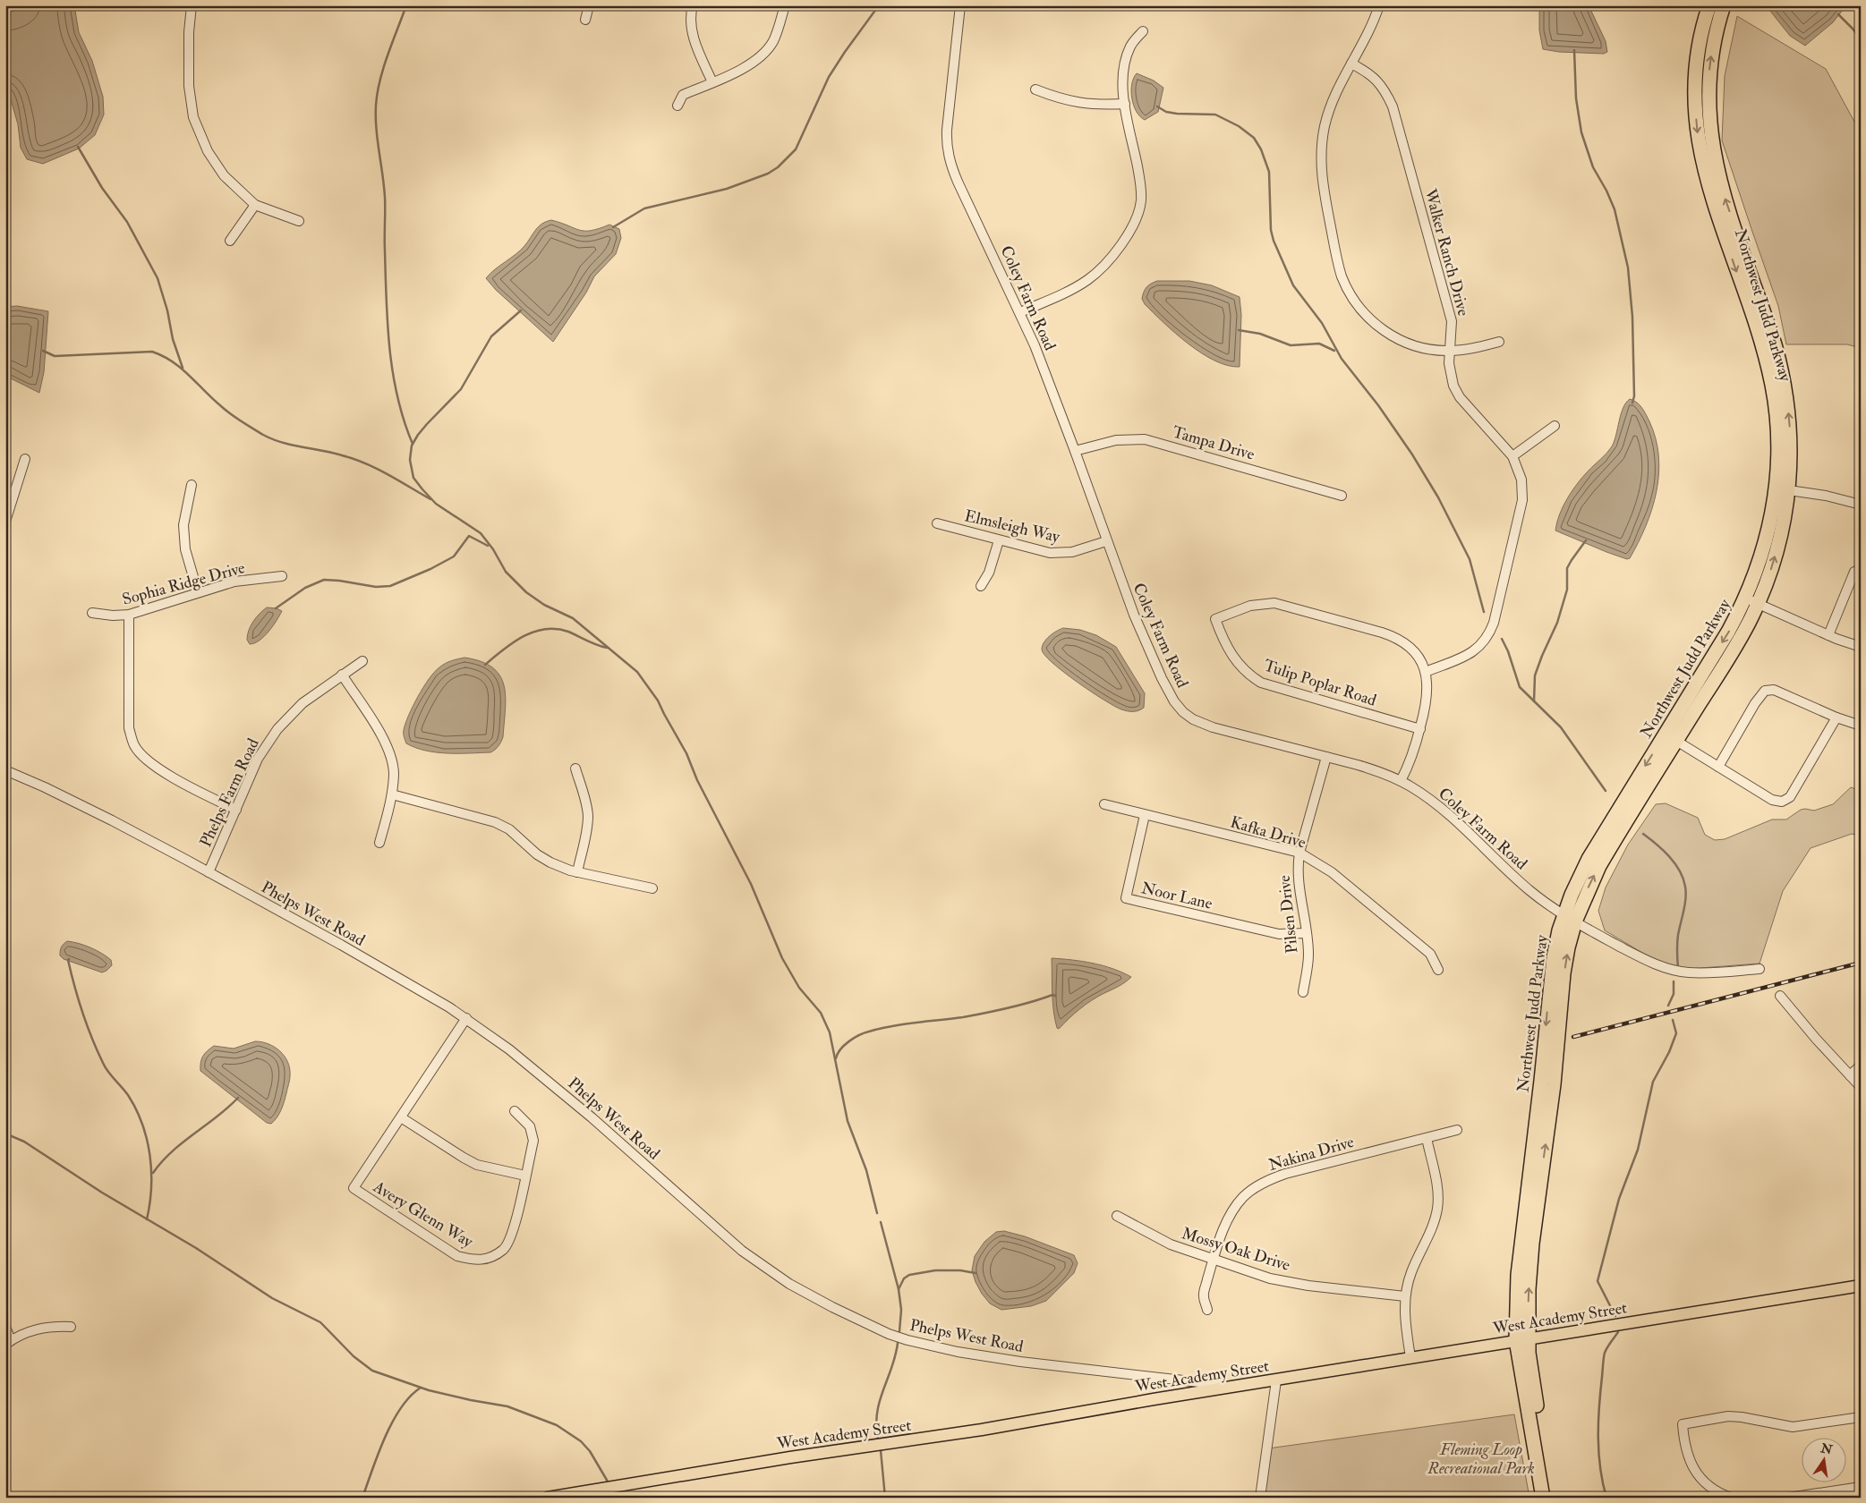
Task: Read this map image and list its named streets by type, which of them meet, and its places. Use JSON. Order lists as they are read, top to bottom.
{
  "streets": {
    "highway": ["Northwest Judd Parkway"],
    "main road": ["West Academy Street"],
    "street": [
      "Walker Ranch Drive",
      "Coley Farm Road",
      "Tampa Drive",
      "Elmsleigh Way",
      "Sophia Ridge Drive",
      "Tulip Poplar Road",
      "Phelps Farm Road",
      "Kafka Drive",
      "Noor Lane",
      "Phelps West Road",
      "Pilsen Drive",
      "Nakina Drive",
      "Avery Glenn Way",
      "Mossy Oak Drive"
    ]
  },
  "crossings": [
    ["Walker Ranch Drive", "Tulip Poplar Road"],
    ["Coley Farm Road", "Northwest Judd Parkway"],
    ["Coley Farm Road", "Tampa Drive"],
    ["Coley Farm Road", "Elmsleigh Way"],
    ["Coley Farm Road", "Pilsen Drive"],
    ["Northwest Judd Parkway", "West Academy Street"],
    ["Phelps Farm Road", "Phelps West Road"],
    ["Kafka Drive", "Noor Lane"],
    ["Kafka Drive", "Pilsen Drive"],
    ["Noor Lane", "Pilsen Drive"],
    ["Phelps West Road", "Avery Glenn Way"],
    ["Phelps West Road", "West Academy Street"],
    ["Nakina Drive", "Mossy Oak Drive"]
  ],
  "parks": ["Fleming Loop Recreational Park"],
  "north": "top"
}
